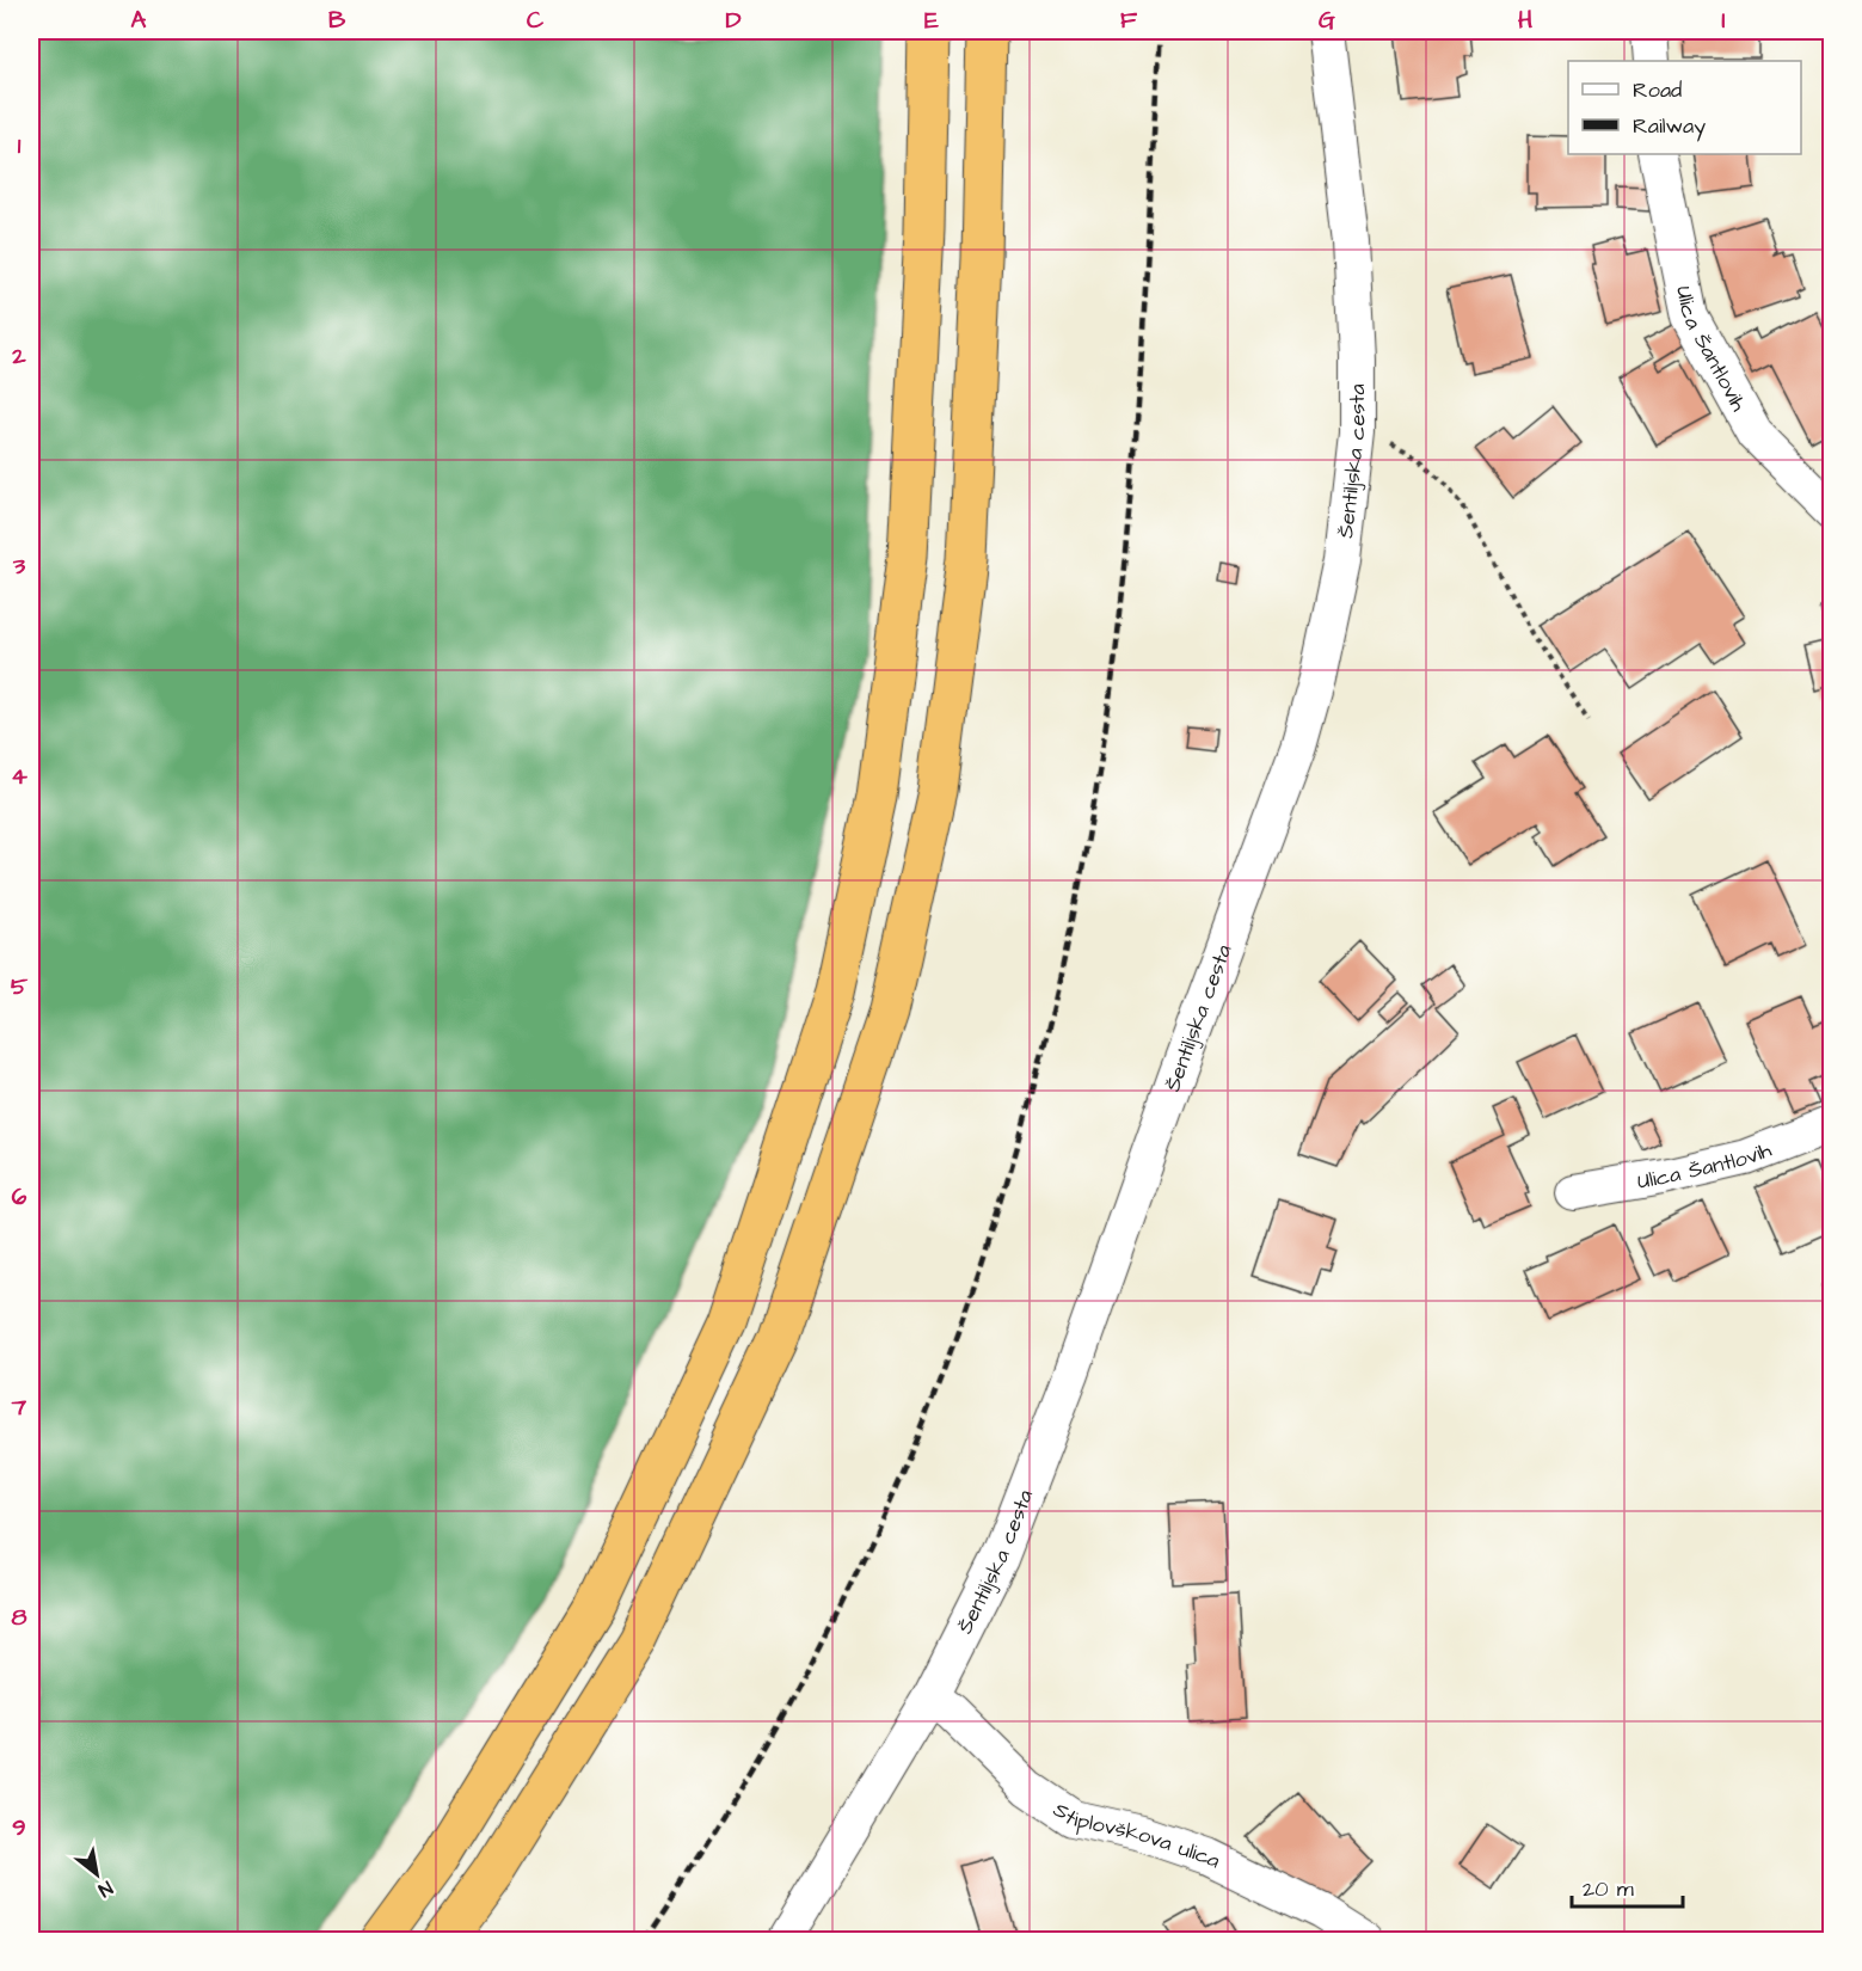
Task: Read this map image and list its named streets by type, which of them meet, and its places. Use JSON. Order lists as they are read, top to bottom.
{
  "streets": {
    "street": ["Ulica Šantlovih", "Šentiljska cesta", "Stiplovškova ulica"]
  },
  "crossings": [
    ["Šentiljska cesta", "Stiplovškova ulica"]
  ],
  "legend": ["Road", "Railway"],
  "scale_bar": "20 m",
  "north": "bottom right",
  "grid": {
    "columns": [
      "A",
      "B",
      "C",
      "D",
      "E",
      "F",
      "G",
      "H",
      "I"
    ],
    "rows": [
      "1",
      "2",
      "3",
      "4",
      "5",
      "6",
      "7",
      "8",
      "9"
    ]
  }
}
